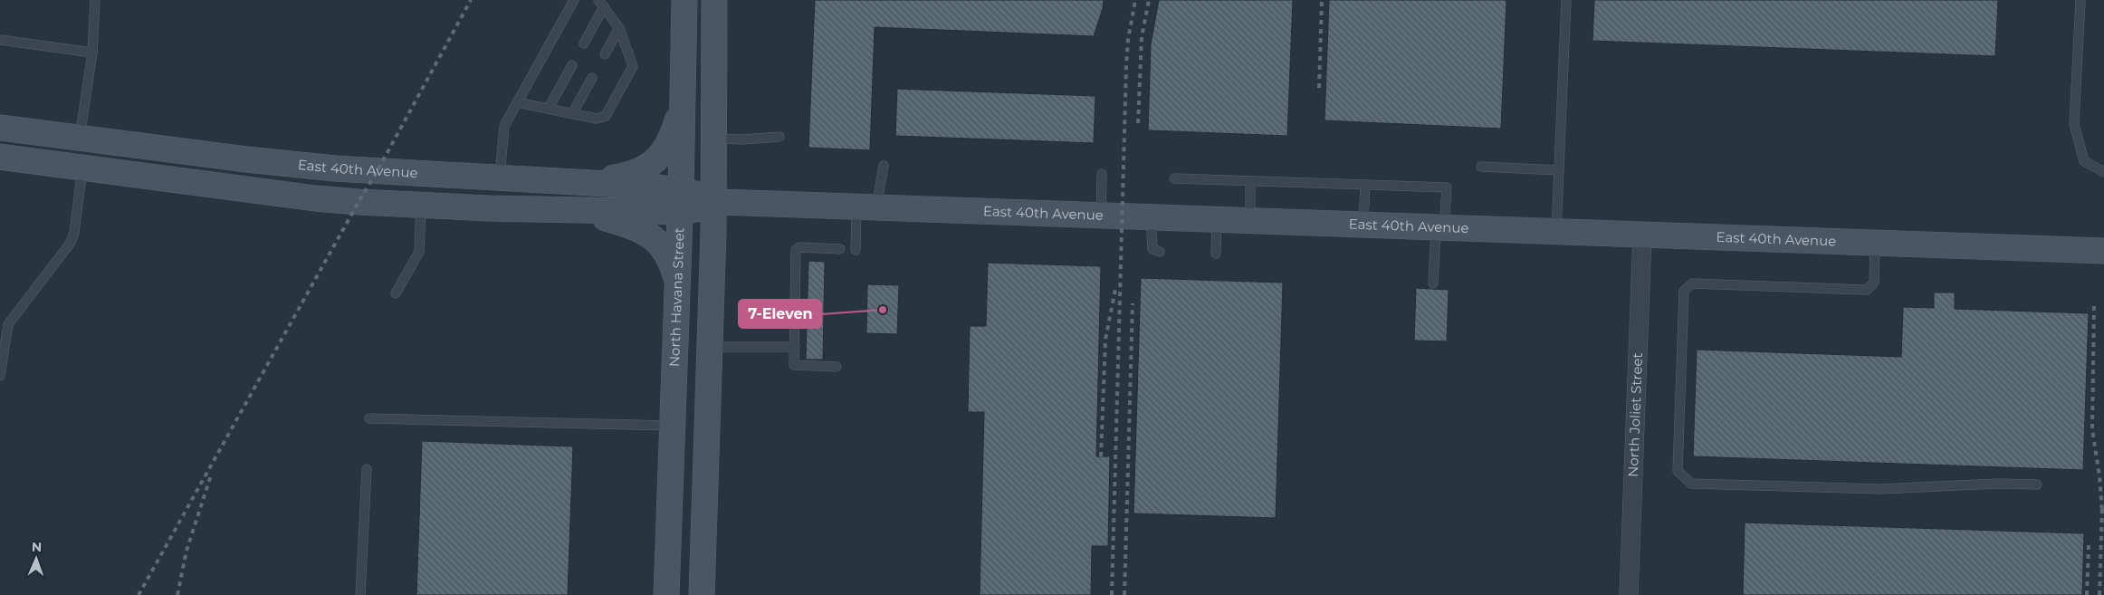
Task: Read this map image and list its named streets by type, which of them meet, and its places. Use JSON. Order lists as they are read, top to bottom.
{
  "streets": {
    "street": ["East 40th Avenue", "North Havana Street", "North Joliet Street"]
  },
  "crossings": [
    ["East 40th Avenue", "North Havana Street"],
    ["East 40th Avenue", "North Joliet Street"]
  ],
  "places": ["7-Eleven"],
  "north": "top"
}
